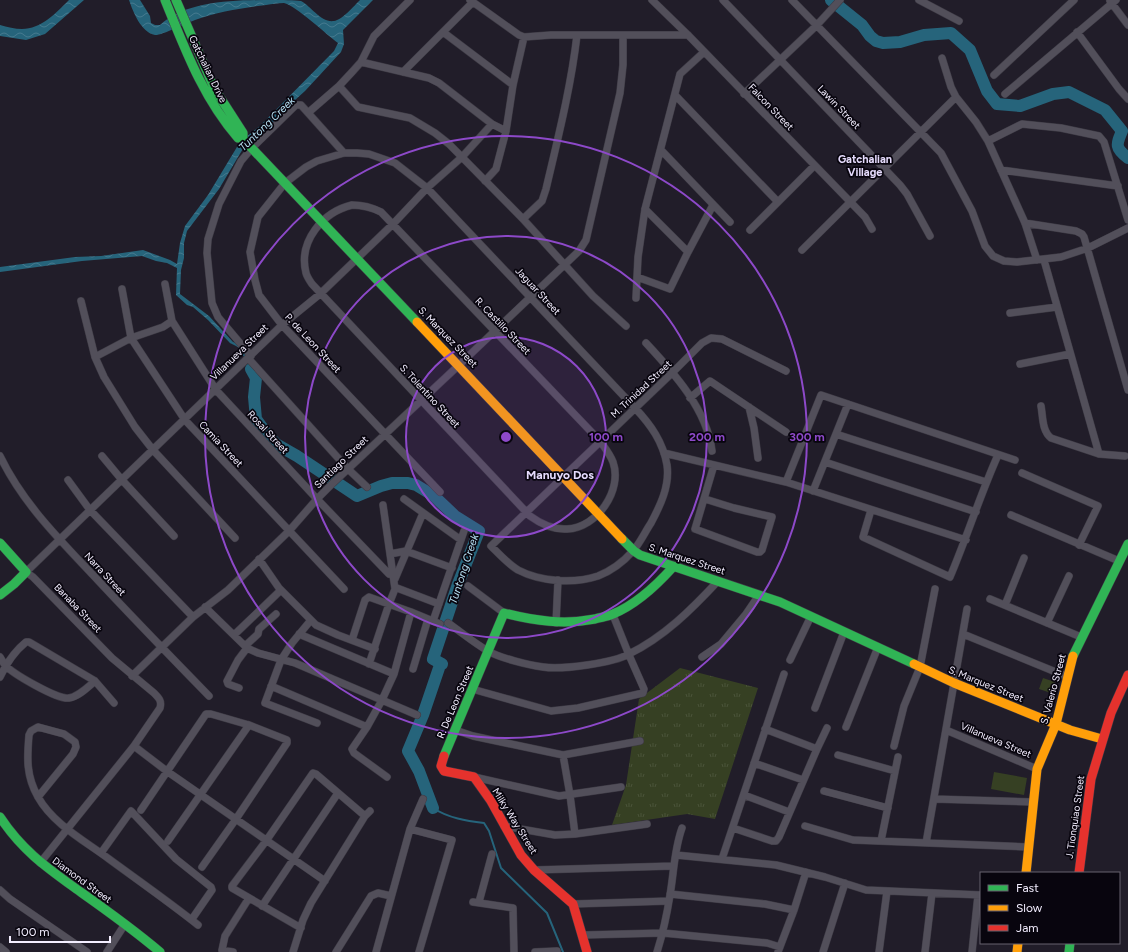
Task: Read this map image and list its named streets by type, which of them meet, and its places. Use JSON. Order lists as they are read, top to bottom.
{
  "streets": {
    "street": [
      "Gatchalian Drive",
      "Falcon Street",
      "Lawin Street",
      "Jaguar Street",
      "R. Castillo Street",
      "S. Marquez Street",
      "P. de Leon Street",
      "Villanueva Street",
      "M. Trinidad Street",
      "S. Tolentino Street",
      "Rosal Street",
      "Camia Street",
      "Santiago Street",
      "Narra Street",
      "Banaba Street",
      "S. Valerio Street",
      "R. De Leon Street",
      "J. Tionquiao Street",
      "Milky Way Street",
      "Diamond Street"
    ]
  },
  "crossings": [
    ["Gatchalian Drive", "S. Marquez Street"],
    ["Jaguar Street", "S. Marquez Street"],
    ["Jaguar Street", "P. de Leon Street"],
    ["Jaguar Street", "Villanueva Street"],
    ["Jaguar Street", "M. Trinidad Street"],
    ["Jaguar Street", "Santiago Street"],
    ["R. Castillo Street", "S. Marquez Street"],
    ["R. Castillo Street", "Villanueva Street"],
    ["R. Castillo Street", "M. Trinidad Street"],
    ["R. Castillo Street", "S. Tolentino Street"],
    ["R. Castillo Street", "Santiago Street"],
    ["S. Marquez Street", "P. de Leon Street"],
    ["S. Marquez Street", "Villanueva Street"],
    ["S. Marquez Street", "M. Trinidad Street"],
    ["S. Marquez Street", "S. Tolentino Street"],
    ["S. Marquez Street", "Santiago Street"],
    ["S. Marquez Street", "S. Valerio Street"],
    ["S. Marquez Street", "J. Tionquiao Street"],
    ["P. de Leon Street", "Villanueva Street"],
    ["P. de Leon Street", "Santiago Street"],
    ["Villanueva Street", "S. Tolentino Street"],
    ["Villanueva Street", "Rosal Street"],
    ["Villanueva Street", "Camia Street"],
    ["Villanueva Street", "Narra Street"],
    ["Villanueva Street", "Banaba Street"],
    ["Villanueva Street", "S. Valerio Street"],
    ["M. Trinidad Street", "S. Tolentino Street"],
    ["S. Tolentino Street", "Santiago Street"],
    ["Rosal Street", "Santiago Street"],
    ["Camia Street", "Santiago Street"],
    ["Santiago Street", "Narra Street"],
    ["Santiago Street", "Banaba Street"],
    ["R. De Leon Street", "Milky Way Street"]
  ],
  "districts": ["Gatchalian Village", "Manuyo Dos"],
  "water": ["Tuntong Creek"],
  "legend": ["Fast", "Slow", "Jam"],
  "scale_bar": "100 m",
  "rings": ["100 m", "200 m", "300 m"]
}
